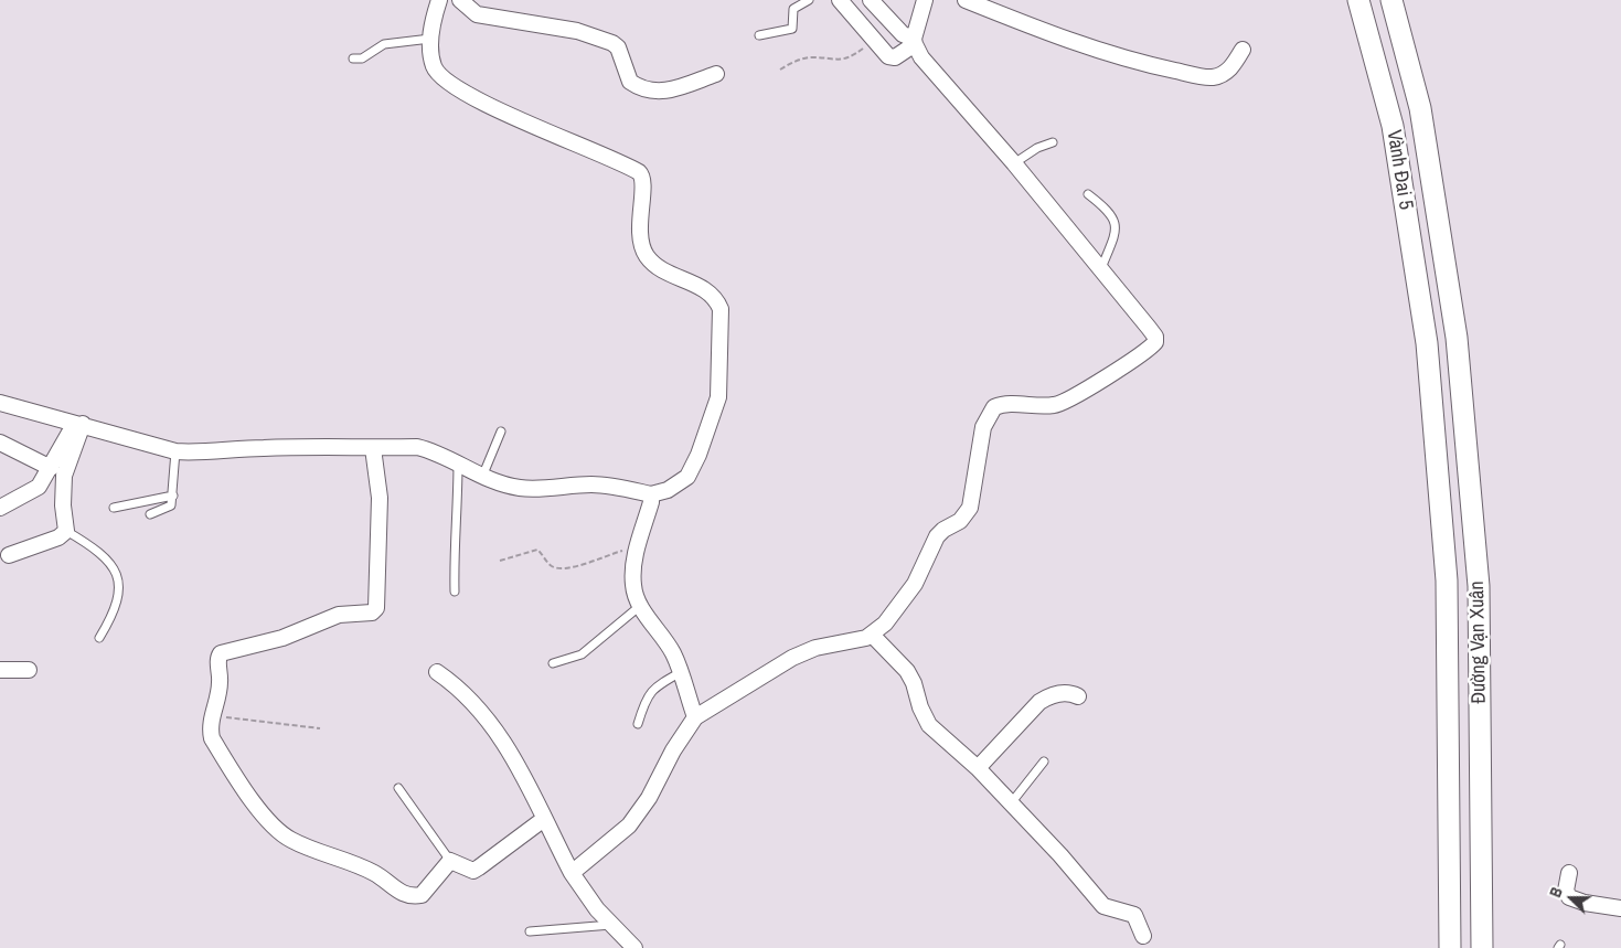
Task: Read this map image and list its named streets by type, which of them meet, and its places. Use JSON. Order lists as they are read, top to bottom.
{
  "streets": {
    "main road": ["Vành Đai 5", "Đường Vạn Xuân"]
  },
  "crossings": [
    ["Vành Đai 5", "Đường Vạn Xuân"]
  ],
  "north": "left"
}
